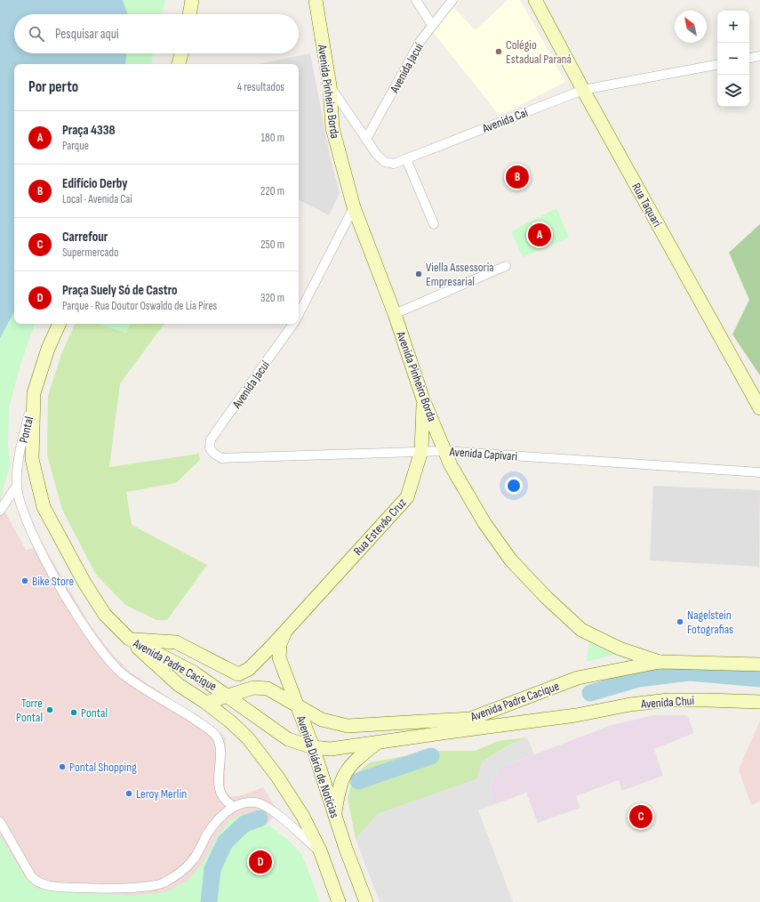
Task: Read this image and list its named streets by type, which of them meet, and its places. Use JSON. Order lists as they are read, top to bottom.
{
  "streets": {
    "main road": [
      "Avenida Pinheiro Borda",
      "Rua Taquari",
      "Rua Estevão Cruz",
      "Avenida Padre Cacique",
      "Avenida Chuí",
      "Avenida Diário de Notícias"
    ],
    "street": [
      "Avenida Jacuí",
      "Avenida Caí",
      "Pontal",
      "Avenida Capivari"
    ]
  },
  "crossings": [
    ["Avenida Jacuí", "Avenida Pinheiro Borda"],
    ["Avenida Jacuí", "Avenida Caí"],
    ["Avenida Jacuí", "Avenida Capivari"],
    ["Avenida Pinheiro Borda", "Avenida Caí"],
    ["Avenida Pinheiro Borda", "Avenida Capivari"],
    ["Avenida Pinheiro Borda", "Rua Estevão Cruz"],
    ["Avenida Pinheiro Borda", "Avenida Padre Cacique"],
    ["Avenida Caí", "Rua Taquari"],
    ["Pontal", "Avenida Padre Cacique"],
    ["Avenida Capivari", "Rua Estevão Cruz"],
    ["Rua Estevão Cruz", "Avenida Padre Cacique"],
    ["Rua Estevão Cruz", "Avenida Diário de Notícias"],
    ["Avenida Padre Cacique", "Avenida Chuí"],
    ["Avenida Padre Cacique", "Avenida Diário de Notícias"]
  ],
  "places": [
    "Colégio Estadual Paraná",
    "Viella Assessoria Empresarial",
    "Bike Store",
    "Nagelstein Fotografias",
    "Torre Pontal",
    "Pontal",
    "Pontal Shopping",
    "Leroy Merlin"
  ],
  "north": "top left",
  "page": {
    "map_buttons": ["+", "−"],
    "search": "Pesquisar aqui",
    "heading": ["Por perto", "4 resultados"],
    "list": [
      {
        "mark": "A",
        "name": "Praça 4338",
        "note": "Parque",
        "value": "180 m"
      },
      {
        "mark": "B",
        "name": "Edifício Derby",
        "note": "Local · Avenida Caí",
        "value": "220 m"
      },
      {
        "mark": "C",
        "name": "Carrefour",
        "note": "Supermercado",
        "value": "250 m"
      },
      {
        "mark": "D",
        "name": "Praça Suely Só de Castro",
        "note": "Parque · Rua Doutor Oswaldo de Lia Pires",
        "value": "320 m"
      }
    ],
    "pins": [
      "B",
      "A",
      "C",
      "D"
    ]
  }
}
